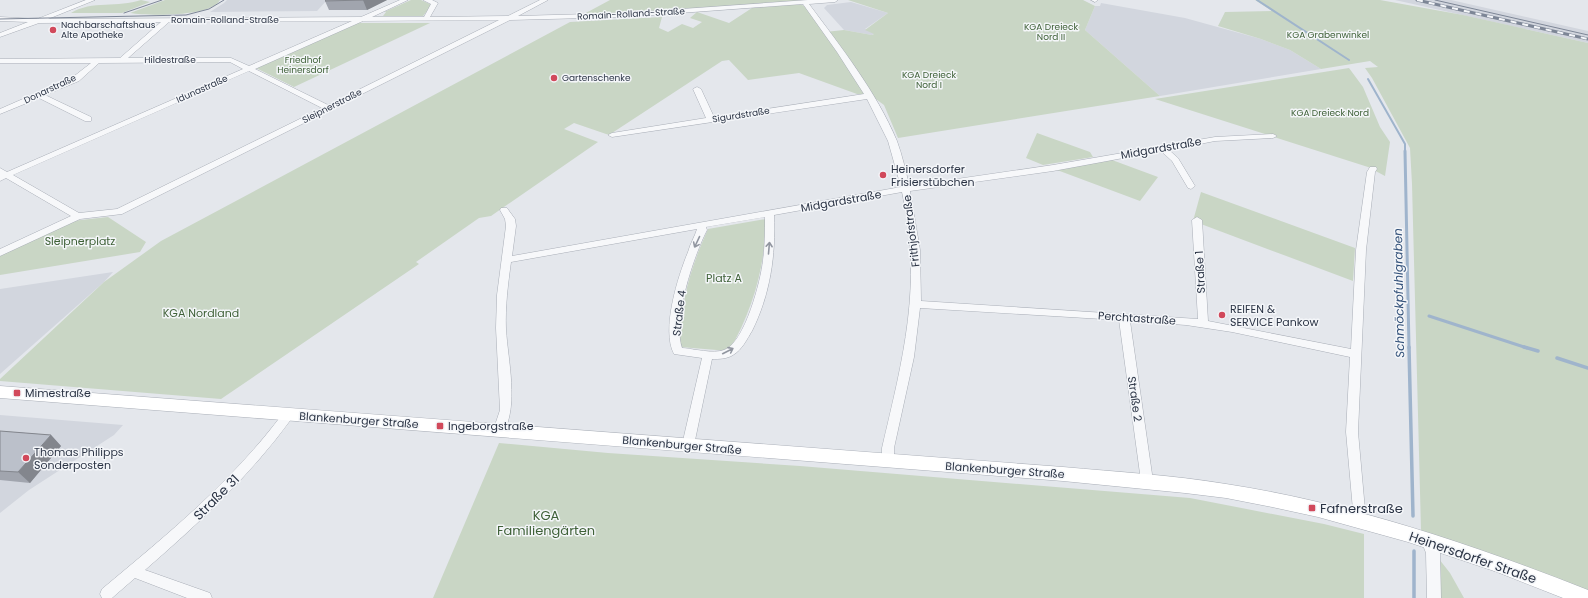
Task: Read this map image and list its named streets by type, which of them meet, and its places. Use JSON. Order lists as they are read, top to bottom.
{
  "streets": {
    "main road": ["Blankenburger Straße", "Heinersdorfer Straße"],
    "street": [
      "Romain-Rolland-Straße",
      "Hildestraße",
      "Donarstraße",
      "Idunastraße",
      "Sleipnerstraße",
      "Sigurdstraße",
      "Midgardstraße",
      "Frithjofstraße",
      "Straße 1",
      "Straße 4",
      "Perchtastraße",
      "Straße 2",
      "Straße 31"
    ]
  },
  "crossings": [
    ["Romain-Rolland-Straße", "Idunastraße"],
    ["Romain-Rolland-Straße", "Sleipnerstraße"],
    ["Romain-Rolland-Straße", "Frithjofstraße"],
    ["Hildestraße", "Donarstraße"],
    ["Hildestraße", "Idunastraße"],
    ["Hildestraße", "Sleipnerstraße"],
    ["Sigurdstraße", "Frithjofstraße"],
    ["Midgardstraße", "Frithjofstraße"],
    ["Midgardstraße", "Straße 4"],
    ["Frithjofstraße", "Perchtastraße"],
    ["Frithjofstraße", "Blankenburger Straße"],
    ["Straße 1", "Perchtastraße"],
    ["Perchtastraße", "Straße 2"],
    ["Straße 2", "Blankenburger Straße"],
    ["Blankenburger Straße", "Straße 31"],
    ["Blankenburger Straße", "Heinersdorfer Straße"]
  ],
  "water": ["Schmöckpfuhlgraben"],
  "parks": [
    "KGA Dreieck Nord II",
    "KGA Grabenwinkel",
    "Friedhof Heinersdorf",
    "KGA Dreieck Nord I",
    "KGA Dreieck Nord",
    "Sleipnerplatz",
    "Platz A",
    "KGA Nordland",
    "KGA Familiengärten"
  ],
  "places": {
    "other": [
      "Nachbarschaftshaus Alte Apotheke",
      "Gartenschenke",
      "Heinersdorfer Frisierstübchen",
      "REIFEN & SERVICE Pankow",
      "Thomas Philipps Sonderposten"
    ],
    "transit": ["Mimestraße", "Ingeborgstraße", "Fafnerstraße"]
  }
}
